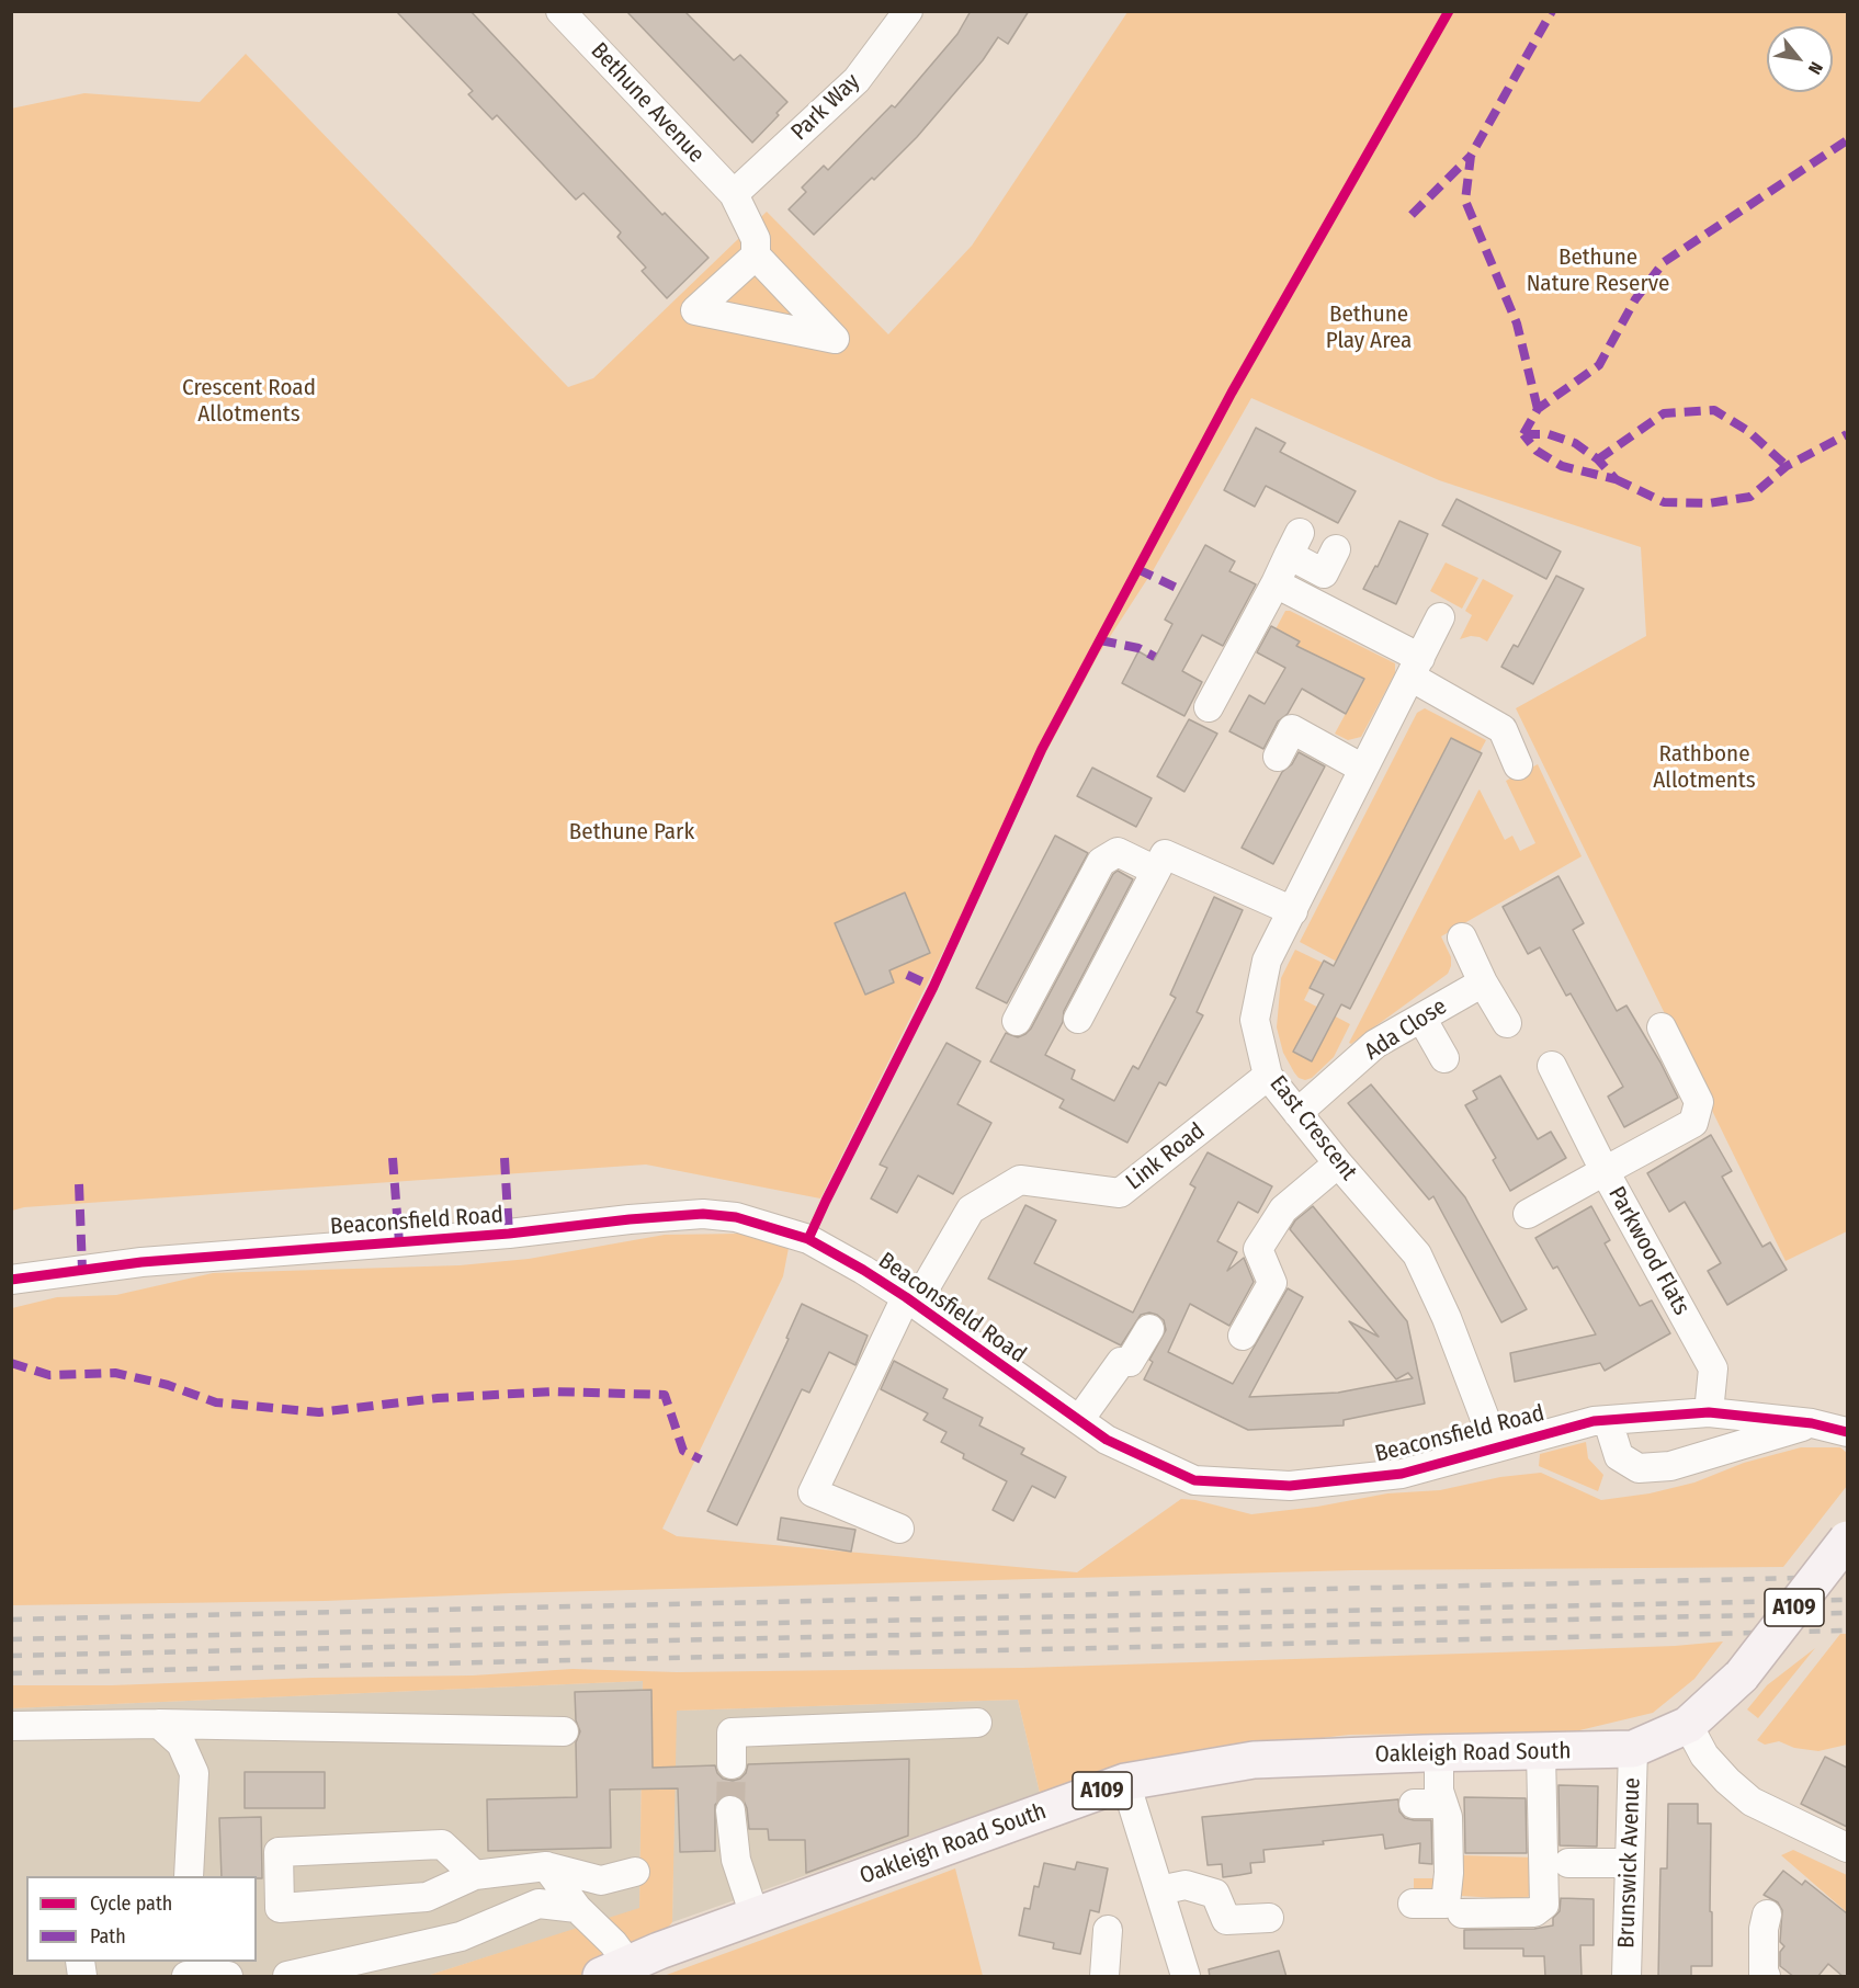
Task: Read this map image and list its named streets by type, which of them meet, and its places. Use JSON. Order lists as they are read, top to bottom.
{
  "streets": {
    "main road": ["A109", "Oakleigh Road South"],
    "street": [
      "Bethune Avenue",
      "Park Way",
      "Ada Close",
      "East Crescent",
      "Link Road",
      "Beaconsfield Road",
      "Parkwood Flats",
      "Brunswick Avenue"
    ]
  },
  "crossings": [
    ["Bethune Avenue", "Park Way"],
    ["Ada Close", "East Crescent"],
    ["East Crescent", "Link Road"],
    ["East Crescent", "Beaconsfield Road"],
    ["Link Road", "Beaconsfield Road"],
    ["Beaconsfield Road", "Parkwood Flats"],
    ["A109", "Oakleigh Road South"],
    ["A109", "Brunswick Avenue"],
    ["Oakleigh Road South", "Brunswick Avenue"]
  ],
  "parks": [
    "Bethune Nature Reserve",
    "Bethune Play Area",
    "Crescent Road Allotments",
    "Rathbone Allotments",
    "Bethune Park"
  ],
  "legend": ["Cycle path", "Path"],
  "north": "bottom right"
}
